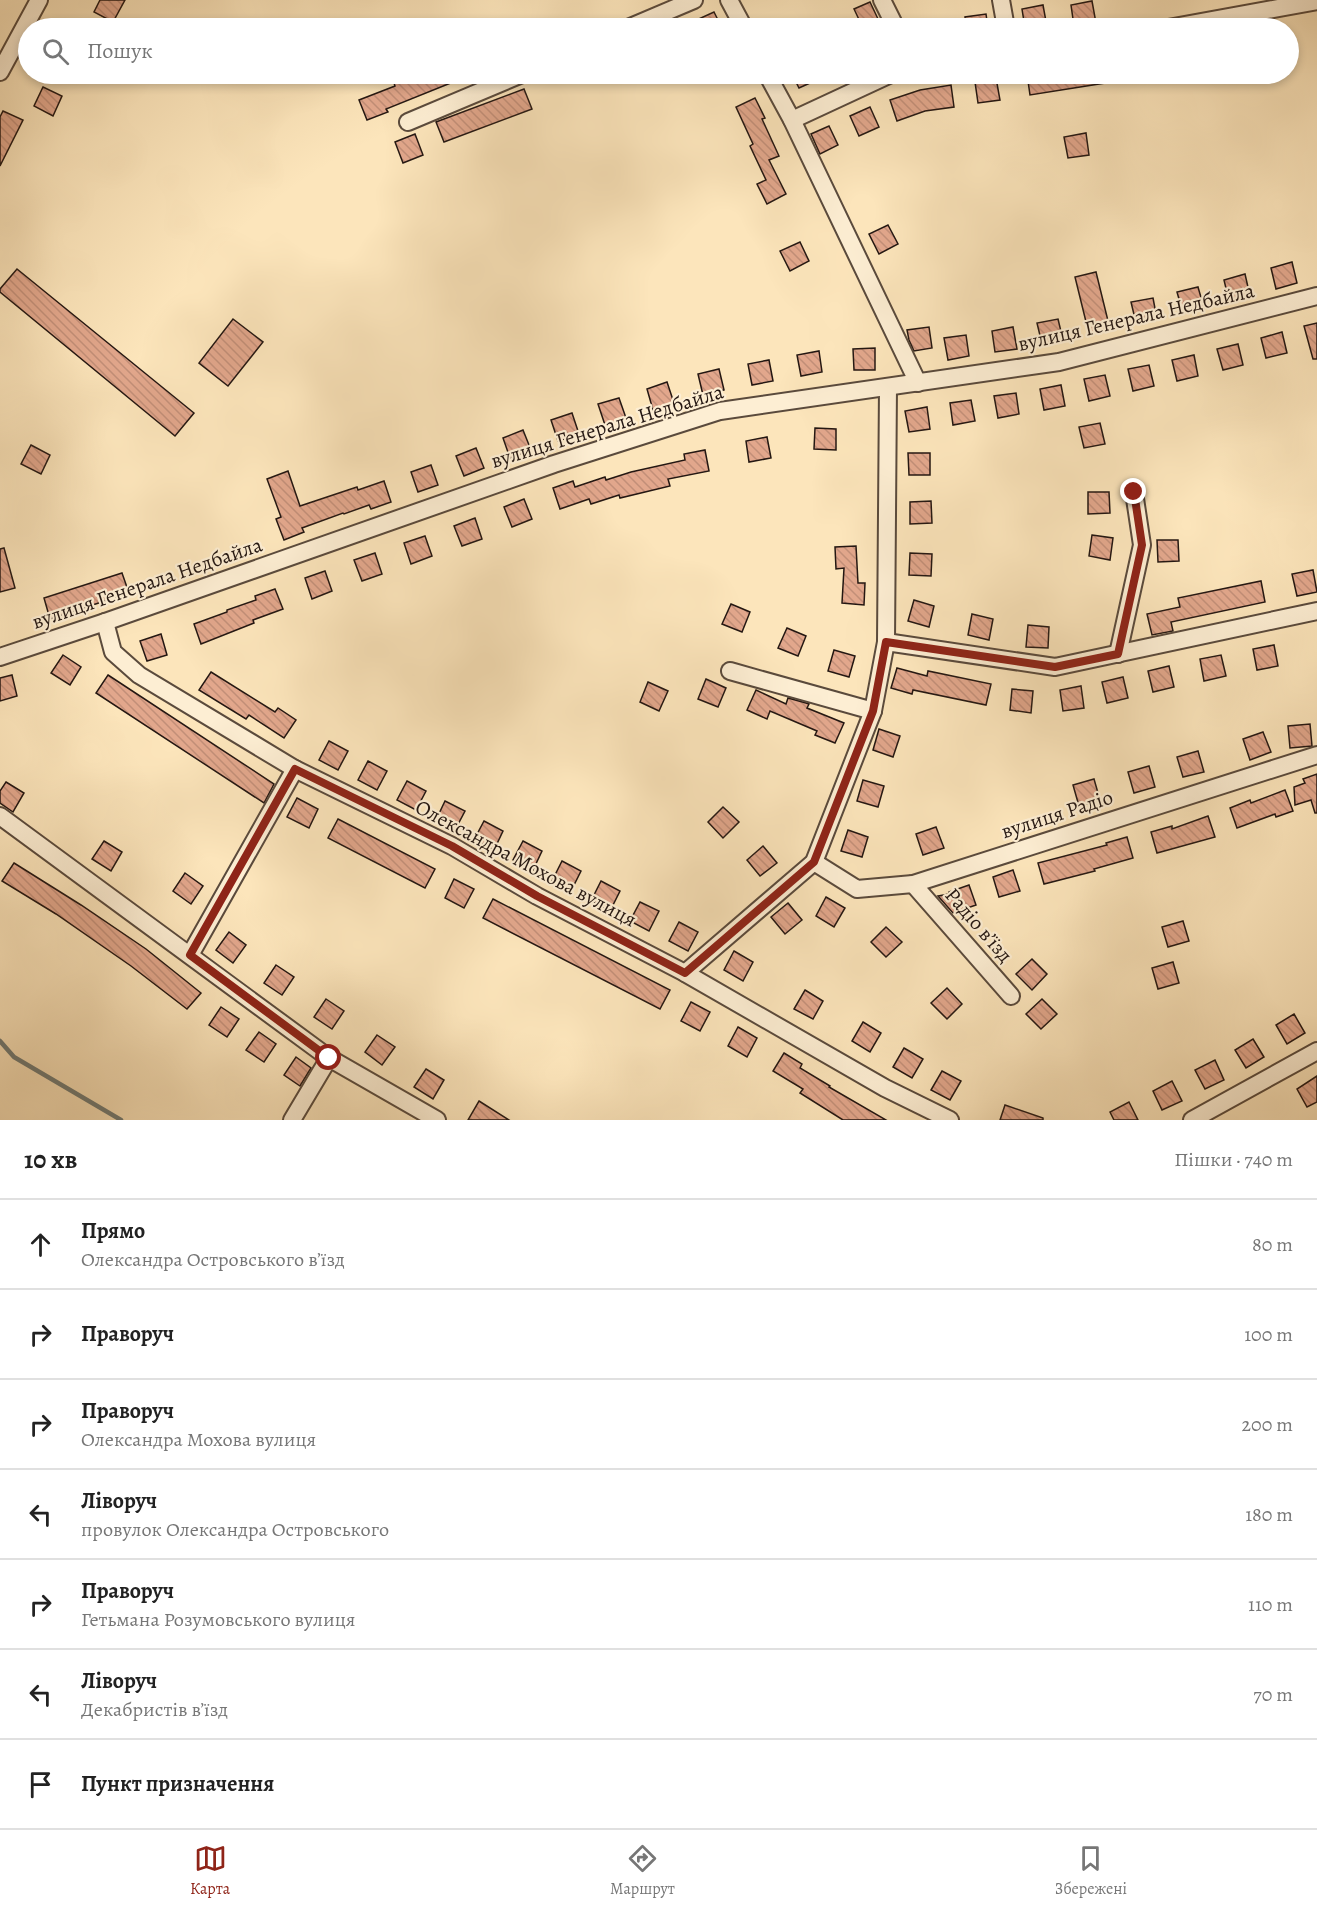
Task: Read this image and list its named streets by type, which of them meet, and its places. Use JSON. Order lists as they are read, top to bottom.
{
  "streets": {
    "street": [
      "вулиця Генерала Недбайла",
      "вулиця Радіо",
      "Олександра Мохова вулиця",
      "Радіо в’їзд"
    ]
  },
  "crossings": [
    ["вулиця Генерала Недбайла", "Олександра Мохова вулиця"],
    ["вулиця Радіо", "Радіо в’їзд"]
  ],
  "page": {
    "search": "Пошук",
    "heading": ["10 хв", "Пішки · 740 m"],
    "list": [
      ["Прямо", "Олександра Островського в’їзд", "80 m"],
      ["Праворуч", "100 m"],
      ["Праворуч", "Олександра Мохова вулиця", "200 m"],
      ["Ліворуч", "провулок Олександра Островського", "180 m"],
      ["Праворуч", "Гетьмана Розумовського вулиця", "110 m"],
      ["Ліворуч", "Декабристів в’їзд", "70 m"],
      "Пункт призначення"
    ],
    "nav": ["Карта", "Маршрут", "Збережені"]
  }
}
